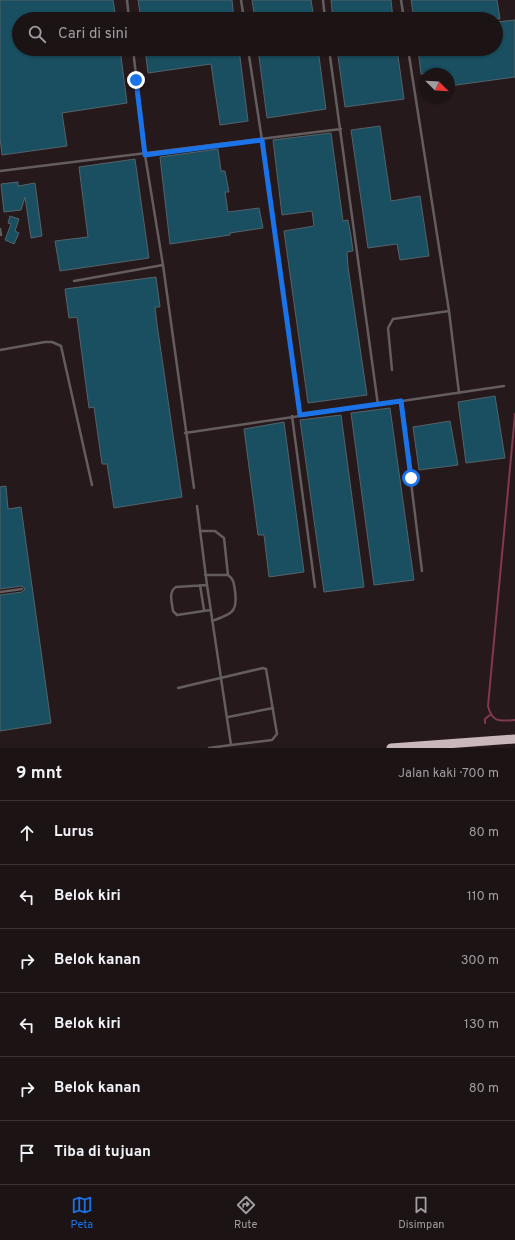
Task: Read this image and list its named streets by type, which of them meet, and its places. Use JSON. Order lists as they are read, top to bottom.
{
  "north": "bottom right",
  "page": {
    "search": "Cari di sini",
    "heading": ["9 mnt", "Jalan kaki · 700 m"],
    "list": [
      ["Lurus", "80 m"],
      ["Belok kiri", "110 m"],
      ["Belok kanan", "300 m"],
      ["Belok kiri", "130 m"],
      ["Belok kanan", "80 m"],
      "Tiba di tujuan"
    ],
    "nav": ["Peta", "Rute", "Disimpan"]
  }
}
